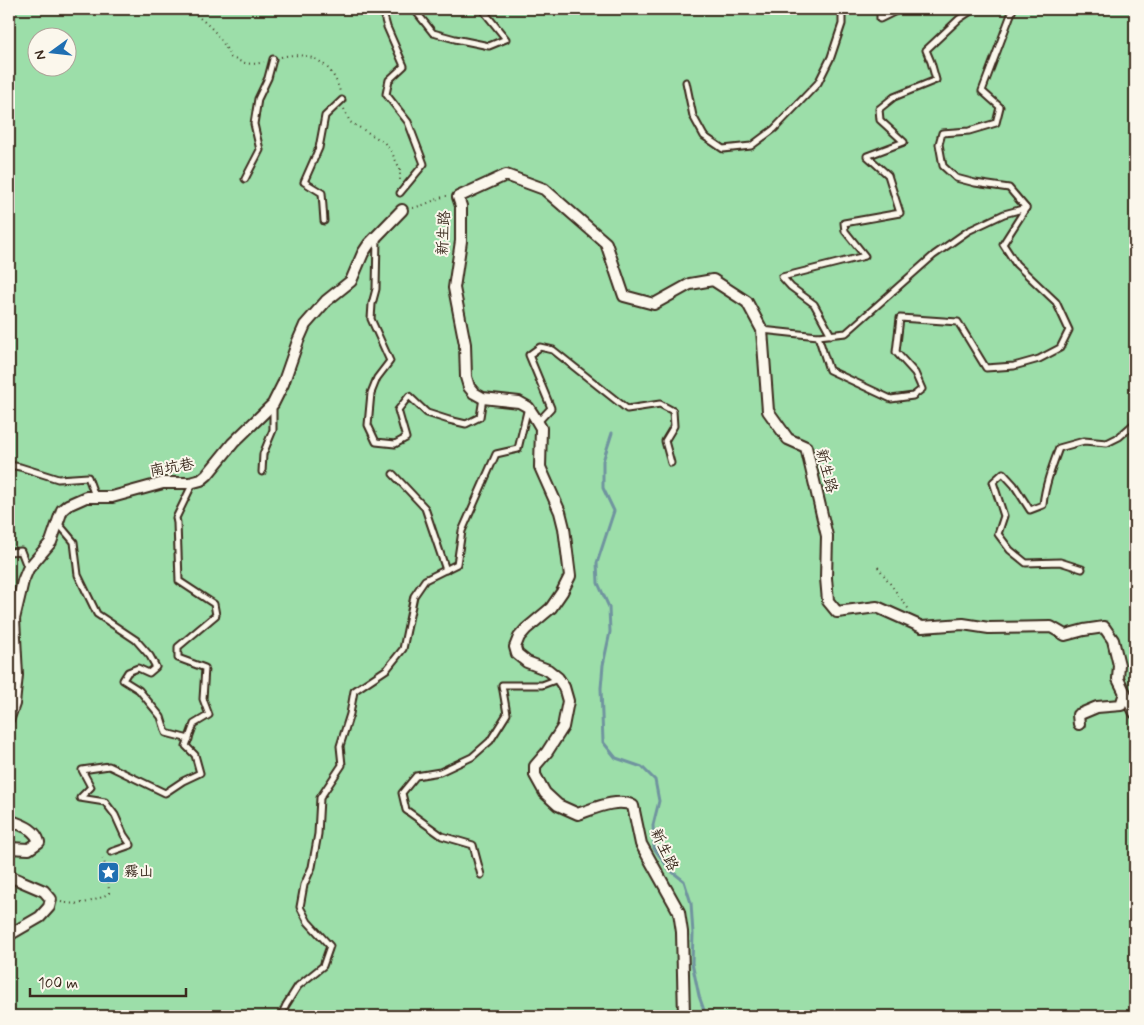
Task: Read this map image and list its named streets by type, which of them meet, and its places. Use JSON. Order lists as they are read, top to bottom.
{
  "streets": {
    "street": ["新生路", "南坑巷"]
  },
  "places": {
    "place": ["霧山"]
  },
  "scale_bar": "100 m",
  "north": "left"
}
